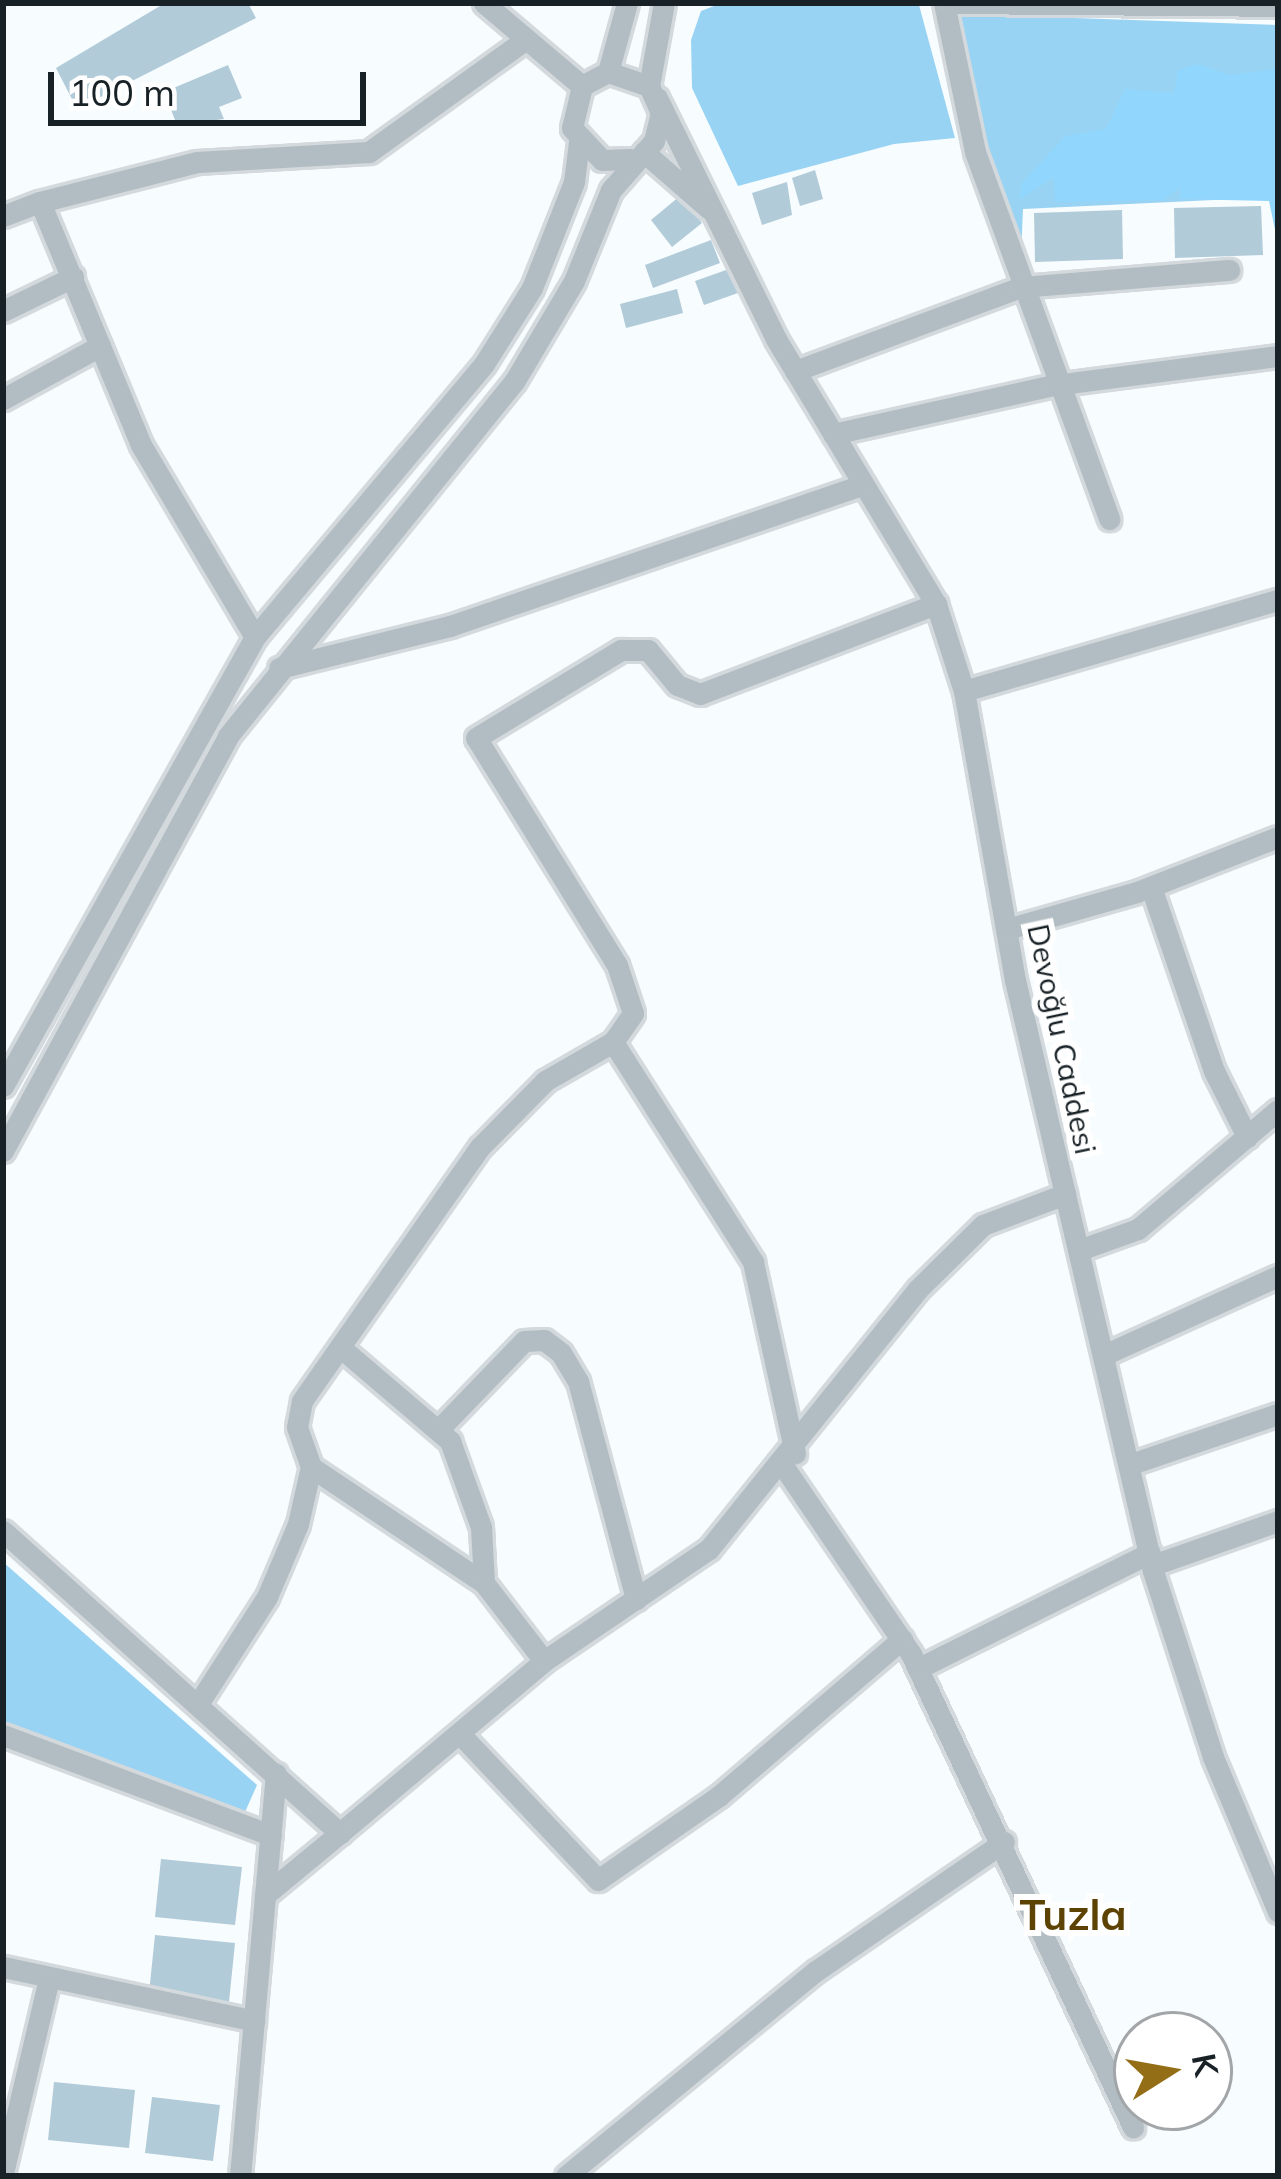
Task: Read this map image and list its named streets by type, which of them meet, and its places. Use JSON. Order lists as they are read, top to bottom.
{
  "streets": {
    "street": ["Devoğlu Caddesi"]
  },
  "districts": ["Tuzla"],
  "scale_bar": "100 m",
  "north": "right"
}
